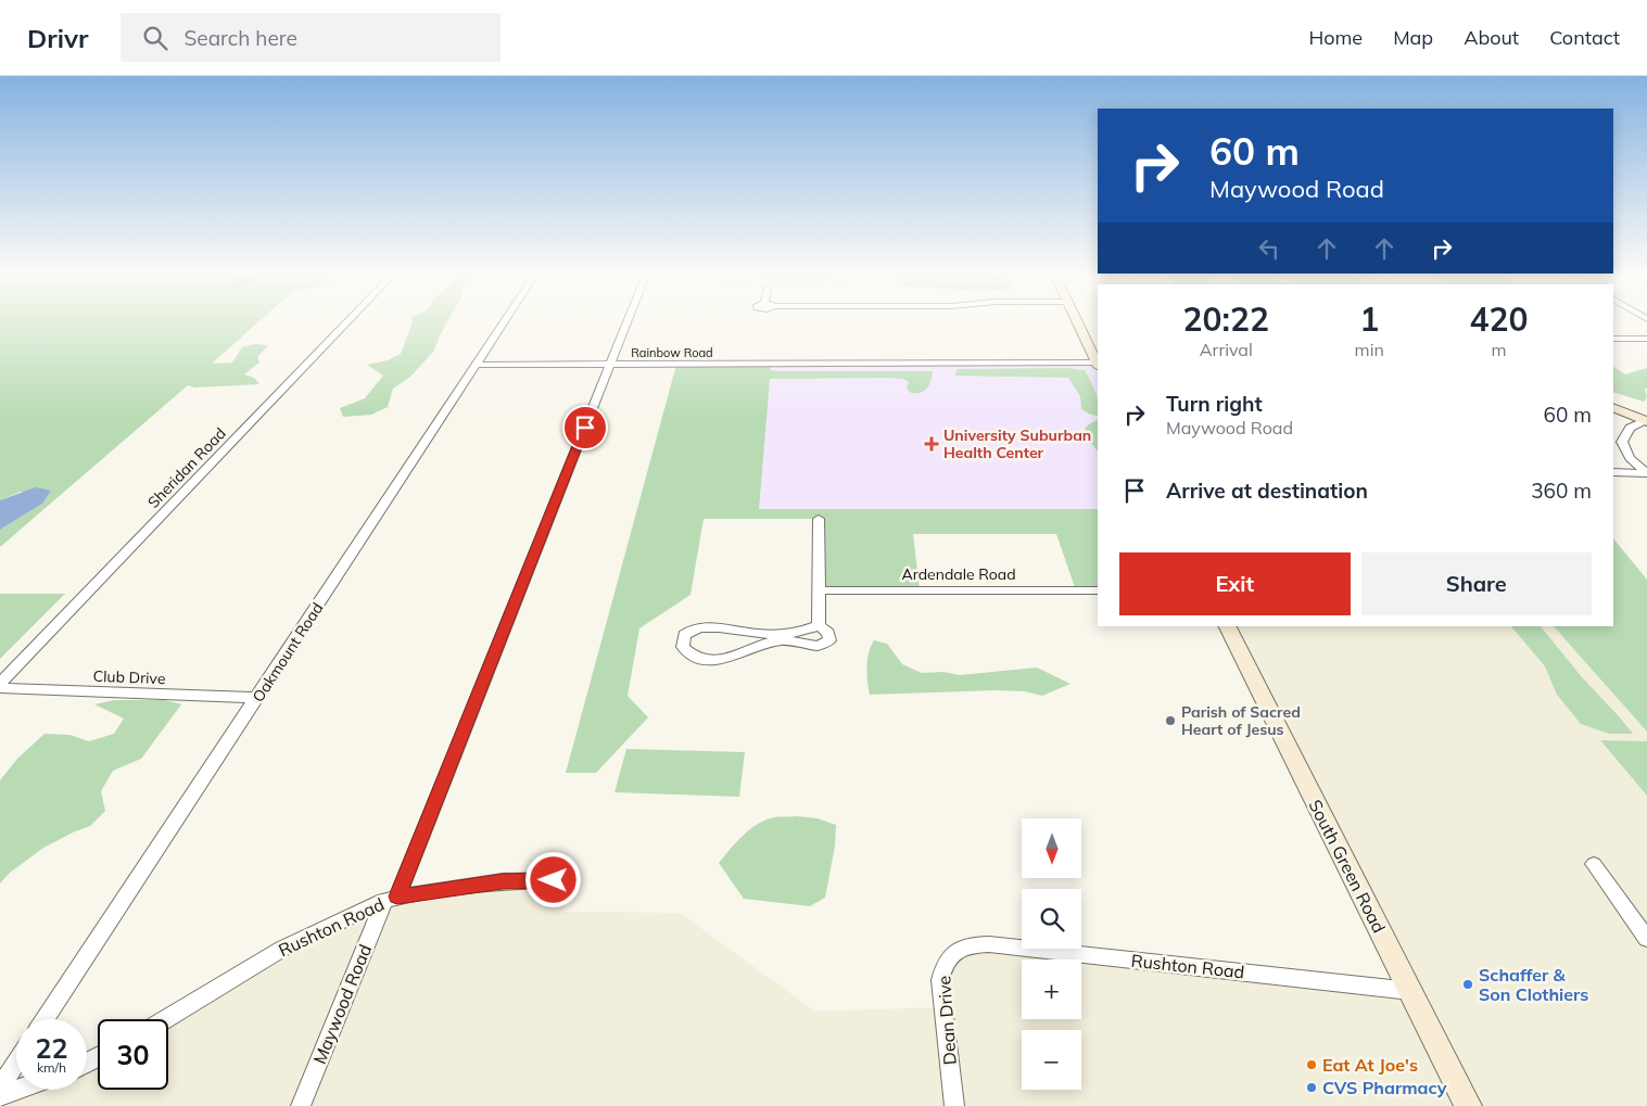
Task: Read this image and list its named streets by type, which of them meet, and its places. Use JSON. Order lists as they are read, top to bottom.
{
  "streets": {
    "main road": ["South Green Road"],
    "street": [
      "Rainbow Road",
      "Sheridan Road",
      "Ardendale Road",
      "Oakmount Road",
      "Club Drive",
      "Rushton Road",
      "Maywood Road",
      "Dean Drive"
    ]
  },
  "crossings": [
    ["Rainbow Road", "Oakmount Road"],
    ["Rainbow Road", "Maywood Road"],
    ["Oakmount Road", "Club Drive"],
    ["South Green Road", "Rushton Road"],
    ["Rushton Road", "Maywood Road"],
    ["Rushton Road", "Dean Drive"]
  ],
  "places": {
    "health": ["University Suburban Health Center"],
    "other": [
      "Parish of Sacred Heart of Jesus",
      "Schaffer & Son Clothiers",
      "Eat At Joe's",
      "CVS Pharmacy"
    ]
  },
  "north": "bottom",
  "page": {
    "header": "Drivr",
    "search": "Search here",
    "nav": [
      "Home",
      "Map",
      "About",
      "Contact"
    ],
    "turn": ["60 m", "Maywood Road"],
    "eta": [
      "20:22",
      "Arrival",
      "1",
      "min",
      "420",
      "m"
    ],
    "list": [
      {
        "name": "Turn right",
        "note": "Maywood Road",
        "value": "60 m"
      },
      {
        "name": "Arrive at destination",
        "value": "360 m"
      }
    ],
    "buttons": ["Exit", "Share"],
    "map_buttons": ["+", "−"],
    "speed": "22 km/h",
    "limit": "30"
  }
}
